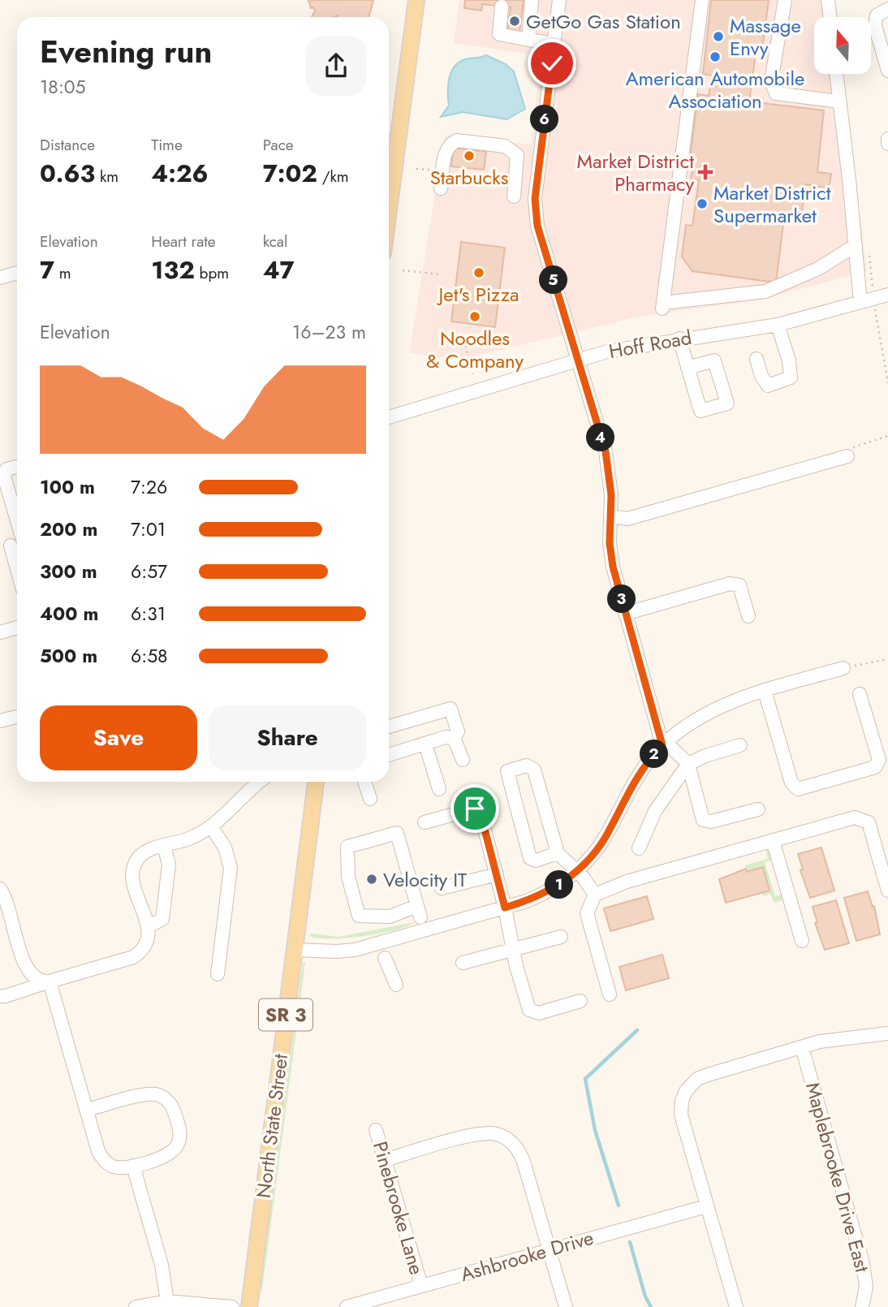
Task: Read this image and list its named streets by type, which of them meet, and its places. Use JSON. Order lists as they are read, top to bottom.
{
  "streets": {
    "main road": ["SR 3", "North State Street"],
    "street": [
      "Hoff Road",
      "Maplebrooke Drive East",
      "Pinebrooke Lane",
      "Ashbrooke Drive"
    ]
  },
  "crossings": [
    ["Pinebrooke Lane", "Ashbrooke Drive"]
  ],
  "places": {
    "other": [
      "GetGo Gas Station",
      "Massage Envy",
      "American Automobile Association",
      "Starbucks",
      "Market District Supermarket",
      "Jet's Pizza",
      "Noodles & Company",
      "Velocity IT"
    ],
    "health": ["Market District Pharmacy"]
  },
  "north": "top",
  "page": {
    "heading": ["Evening run", "18:05"],
    "pins": [
      "6",
      "5",
      "4",
      "3",
      "2",
      "1"
    ],
    "stats": [
      ["Distance", "0.63 km"],
      ["Time", "4:26"],
      ["Pace", "7:02 /km"],
      ["Elevation", "7 m"],
      ["Heart rate", "132 bpm"],
      ["kcal", "47"]
    ],
    "chart": ["Elevation", "16–23 m"],
    "list": [
      {
        "name": "100 m",
        "note": "7:26"
      },
      {
        "name": "200 m",
        "note": "7:01"
      },
      {
        "name": "300 m",
        "note": "6:57"
      },
      {
        "name": "400 m",
        "note": "6:31"
      },
      {
        "name": "500 m",
        "note": "6:58"
      }
    ],
    "buttons": ["Save", "Share"]
  }
}
